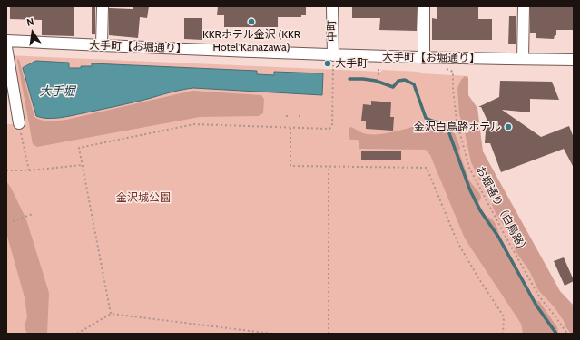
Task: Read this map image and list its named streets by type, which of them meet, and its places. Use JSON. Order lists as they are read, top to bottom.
{
  "streets": {
    "street": ["中町", "大手町【お堀通り】"],
    "path": ["お堀通り（白鳥路）"]
  },
  "crossings": [
    ["中町", "大手町【お堀通り】"]
  ],
  "water": ["大手堀"],
  "parks": ["金沢城公園"],
  "places": ["KKRホテル金沢 (KKR Hotel Kanazawa)", "大手町", "金沢白鳥路ホテル"],
  "north": "top"
}
